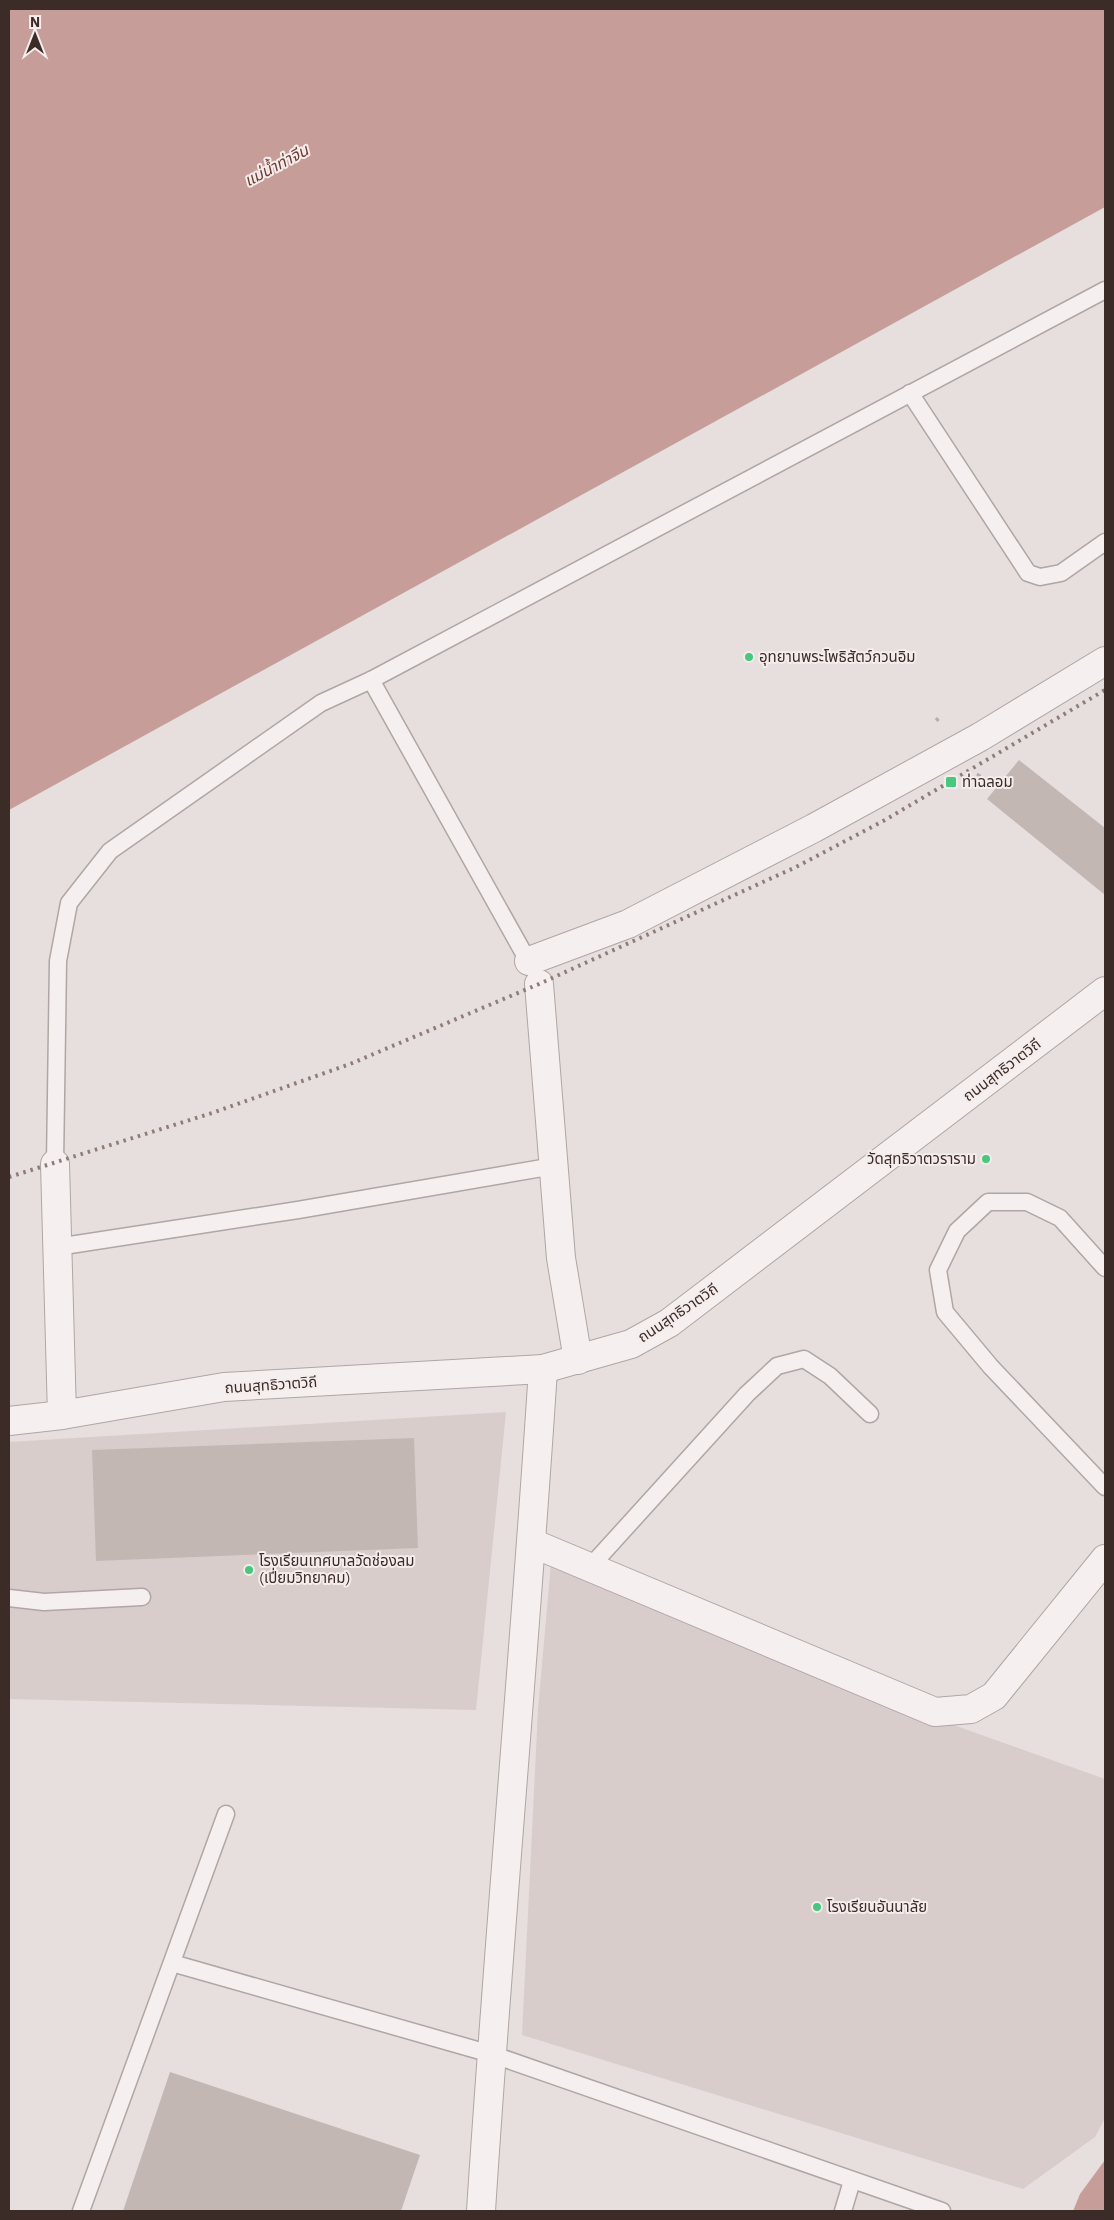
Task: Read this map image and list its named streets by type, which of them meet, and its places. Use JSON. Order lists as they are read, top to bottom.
{
  "streets": {
    "street": ["ถนนสุทธิวาตวิถี"]
  },
  "water": ["แม่น้ำท่าจีน"],
  "places": {
    "other": [
      "อุทยานพระโพธิสัตว์กวนอิม",
      "วัดสุทธิวาตวราราม",
      "โรงเรียนเทศบาลวัดช่องลม (เปี่ยมวิทยาคม)",
      "โรงเรียนอันนาลัย"
    ],
    "transit": ["ท่าฉลอม"]
  },
  "north": "top"
}
